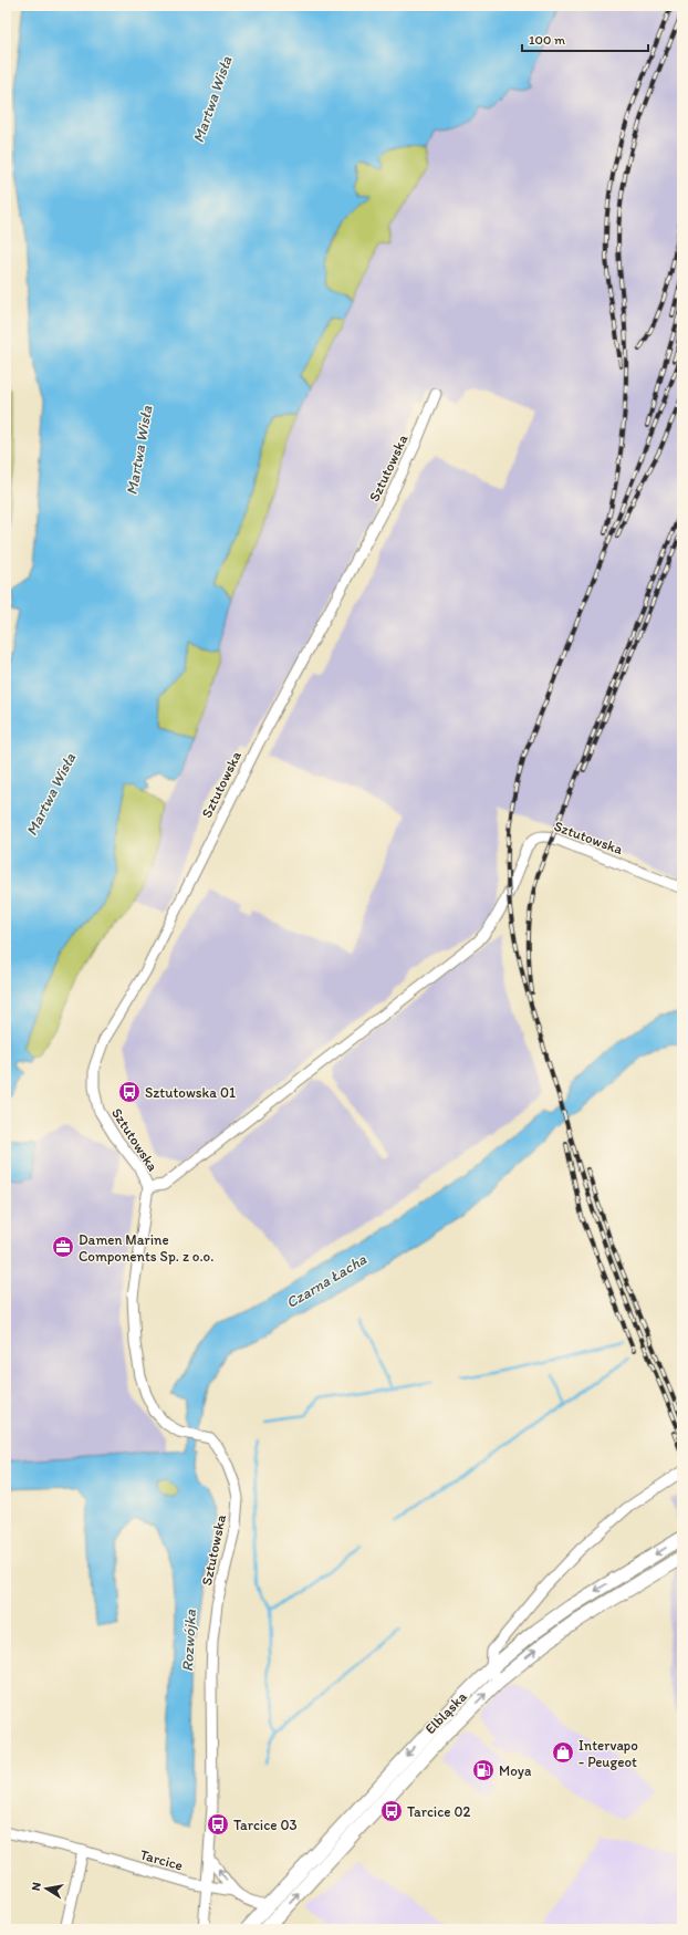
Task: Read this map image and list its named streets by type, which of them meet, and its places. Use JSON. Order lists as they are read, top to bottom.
{
  "streets": {
    "main road": ["Elbląska"],
    "street": ["Sztutowska", "Tarcice"]
  },
  "crossings": [
    ["Sztutowska", "Tarcice"]
  ],
  "water": ["Martwa Wisła", "Czarna Łacha", "Rozwójka"],
  "places": {
    "bus stop": ["Sztutowska 01", "Tarcice 02", "Tarcice 03"],
    "office": ["Damen Marine Components Sp. z o.o."],
    "shop": ["Intervapo - Peugeot"],
    "fuel station": ["Moya"]
  },
  "scale_bar": "100 m",
  "north": "left"
}
